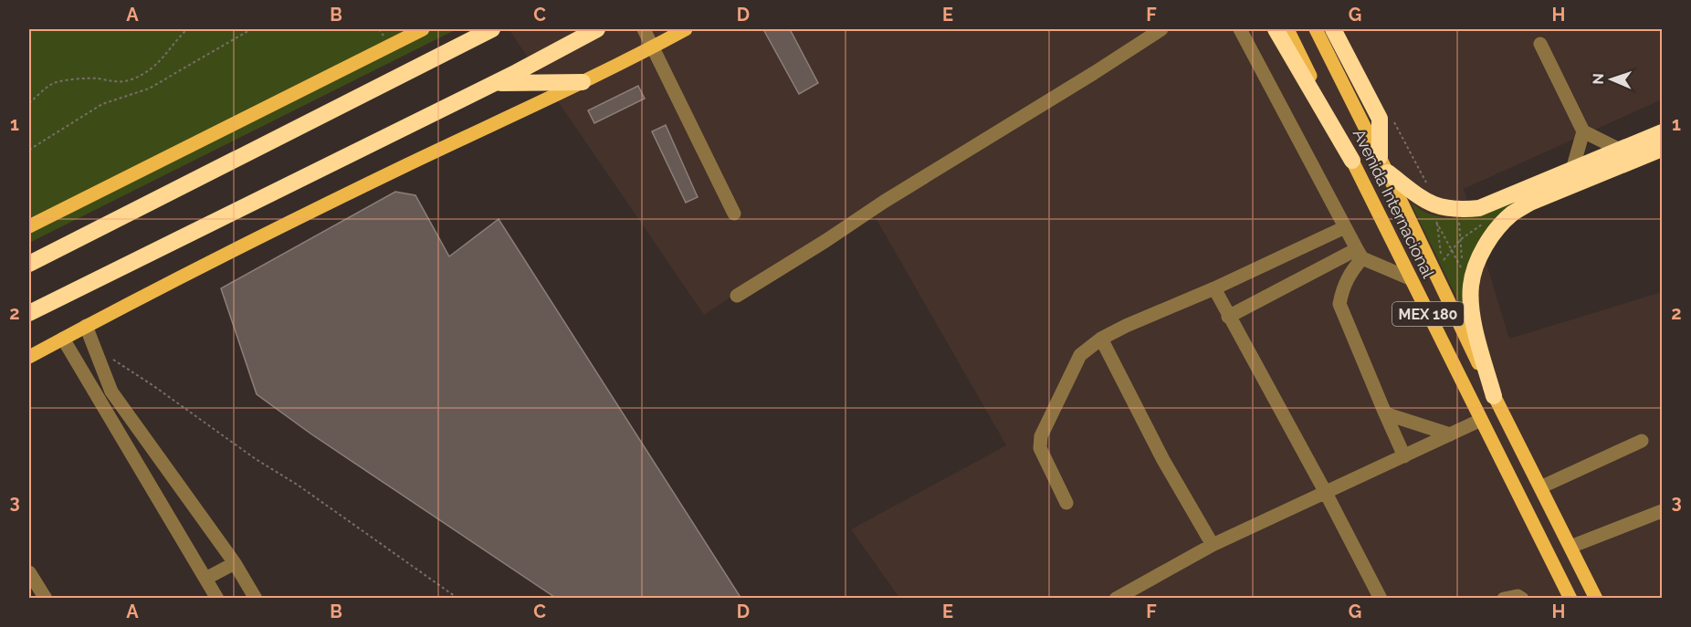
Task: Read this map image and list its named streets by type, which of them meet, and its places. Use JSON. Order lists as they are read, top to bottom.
{
  "streets": {
    "main road": ["Avenida Internacional", "MEX 180"]
  },
  "north": "left",
  "grid": {
    "columns": [
      "A",
      "B",
      "C",
      "D",
      "E",
      "F",
      "G",
      "H"
    ],
    "rows": ["1", "2", "3"]
  }
}
